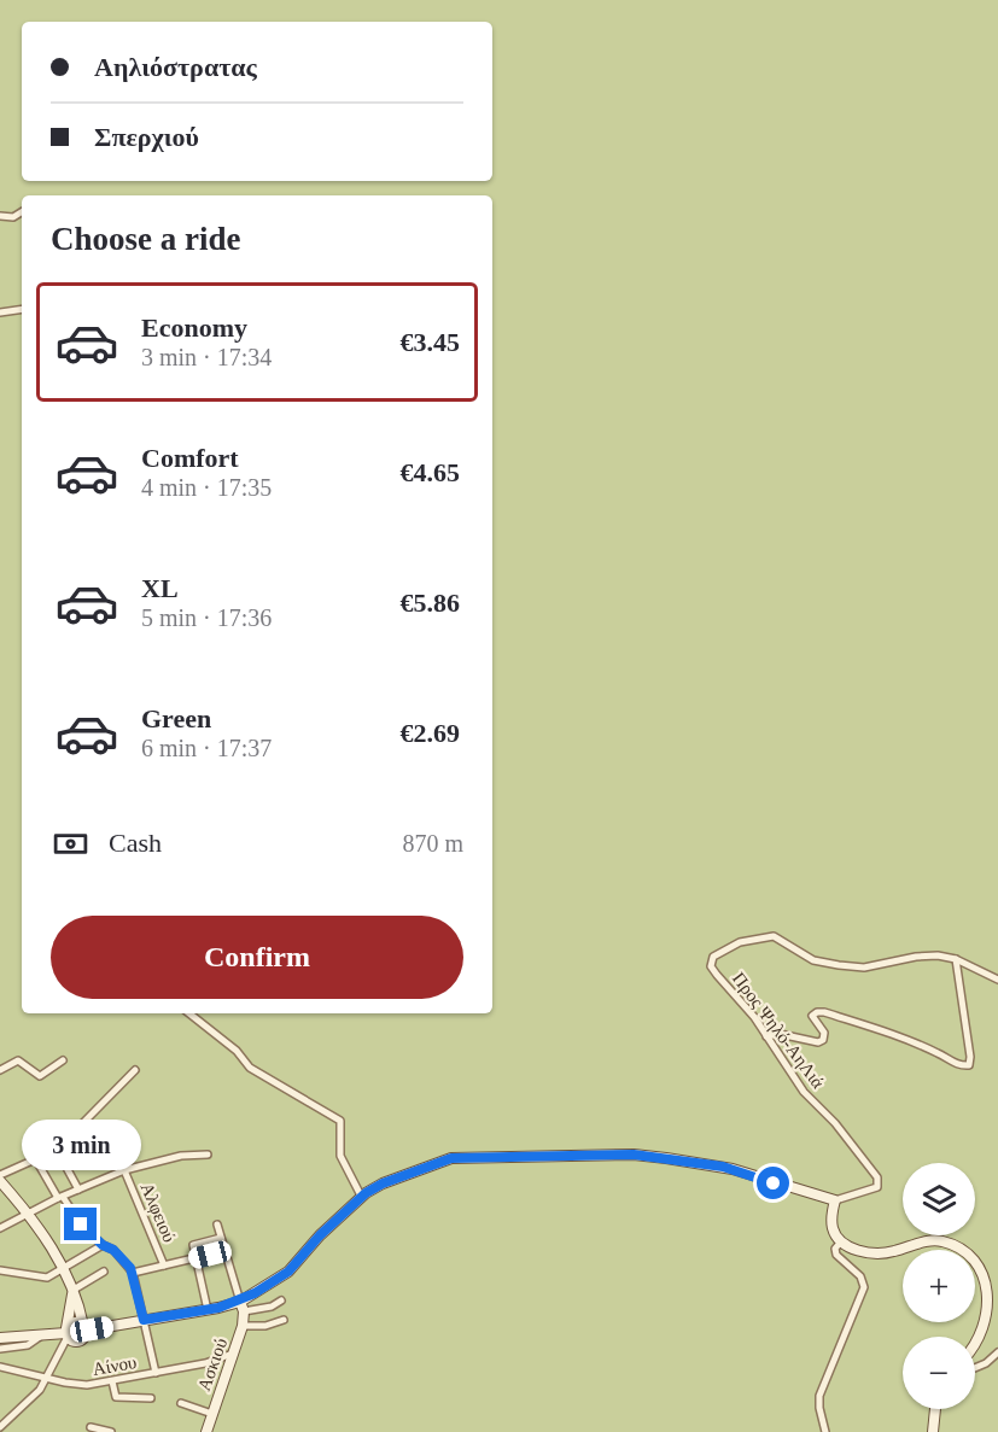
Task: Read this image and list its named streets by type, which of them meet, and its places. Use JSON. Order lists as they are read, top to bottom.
{
  "streets": {
    "street": [
      "Προς Ψηλό-ΑηΛιά",
      "Αλφειού",
      "Ασκιού",
      "Αίνου"
    ]
  },
  "crossings": [
    ["Ασκιού", "Αίνου"]
  ],
  "page": {
    "banner": ["Αηλιόστρατας", "Σπερχιού"],
    "heading": "Choose a ride",
    "list": [
      {
        "name": "Economy",
        "note": "3 min · 17:34",
        "value": "€3.45"
      },
      {
        "name": "Comfort",
        "note": "4 min · 17:35",
        "value": "€4.65"
      },
      {
        "name": "XL",
        "note": "5 min · 17:36",
        "value": "€5.86"
      },
      {
        "name": "Green",
        "note": "6 min · 17:37",
        "value": "€2.69"
      }
    ],
    "pay": ["Cash", "870 m"],
    "buttons": "Confirm",
    "bubble": "3 min",
    "map_buttons": ["+", "−"]
  }
}
